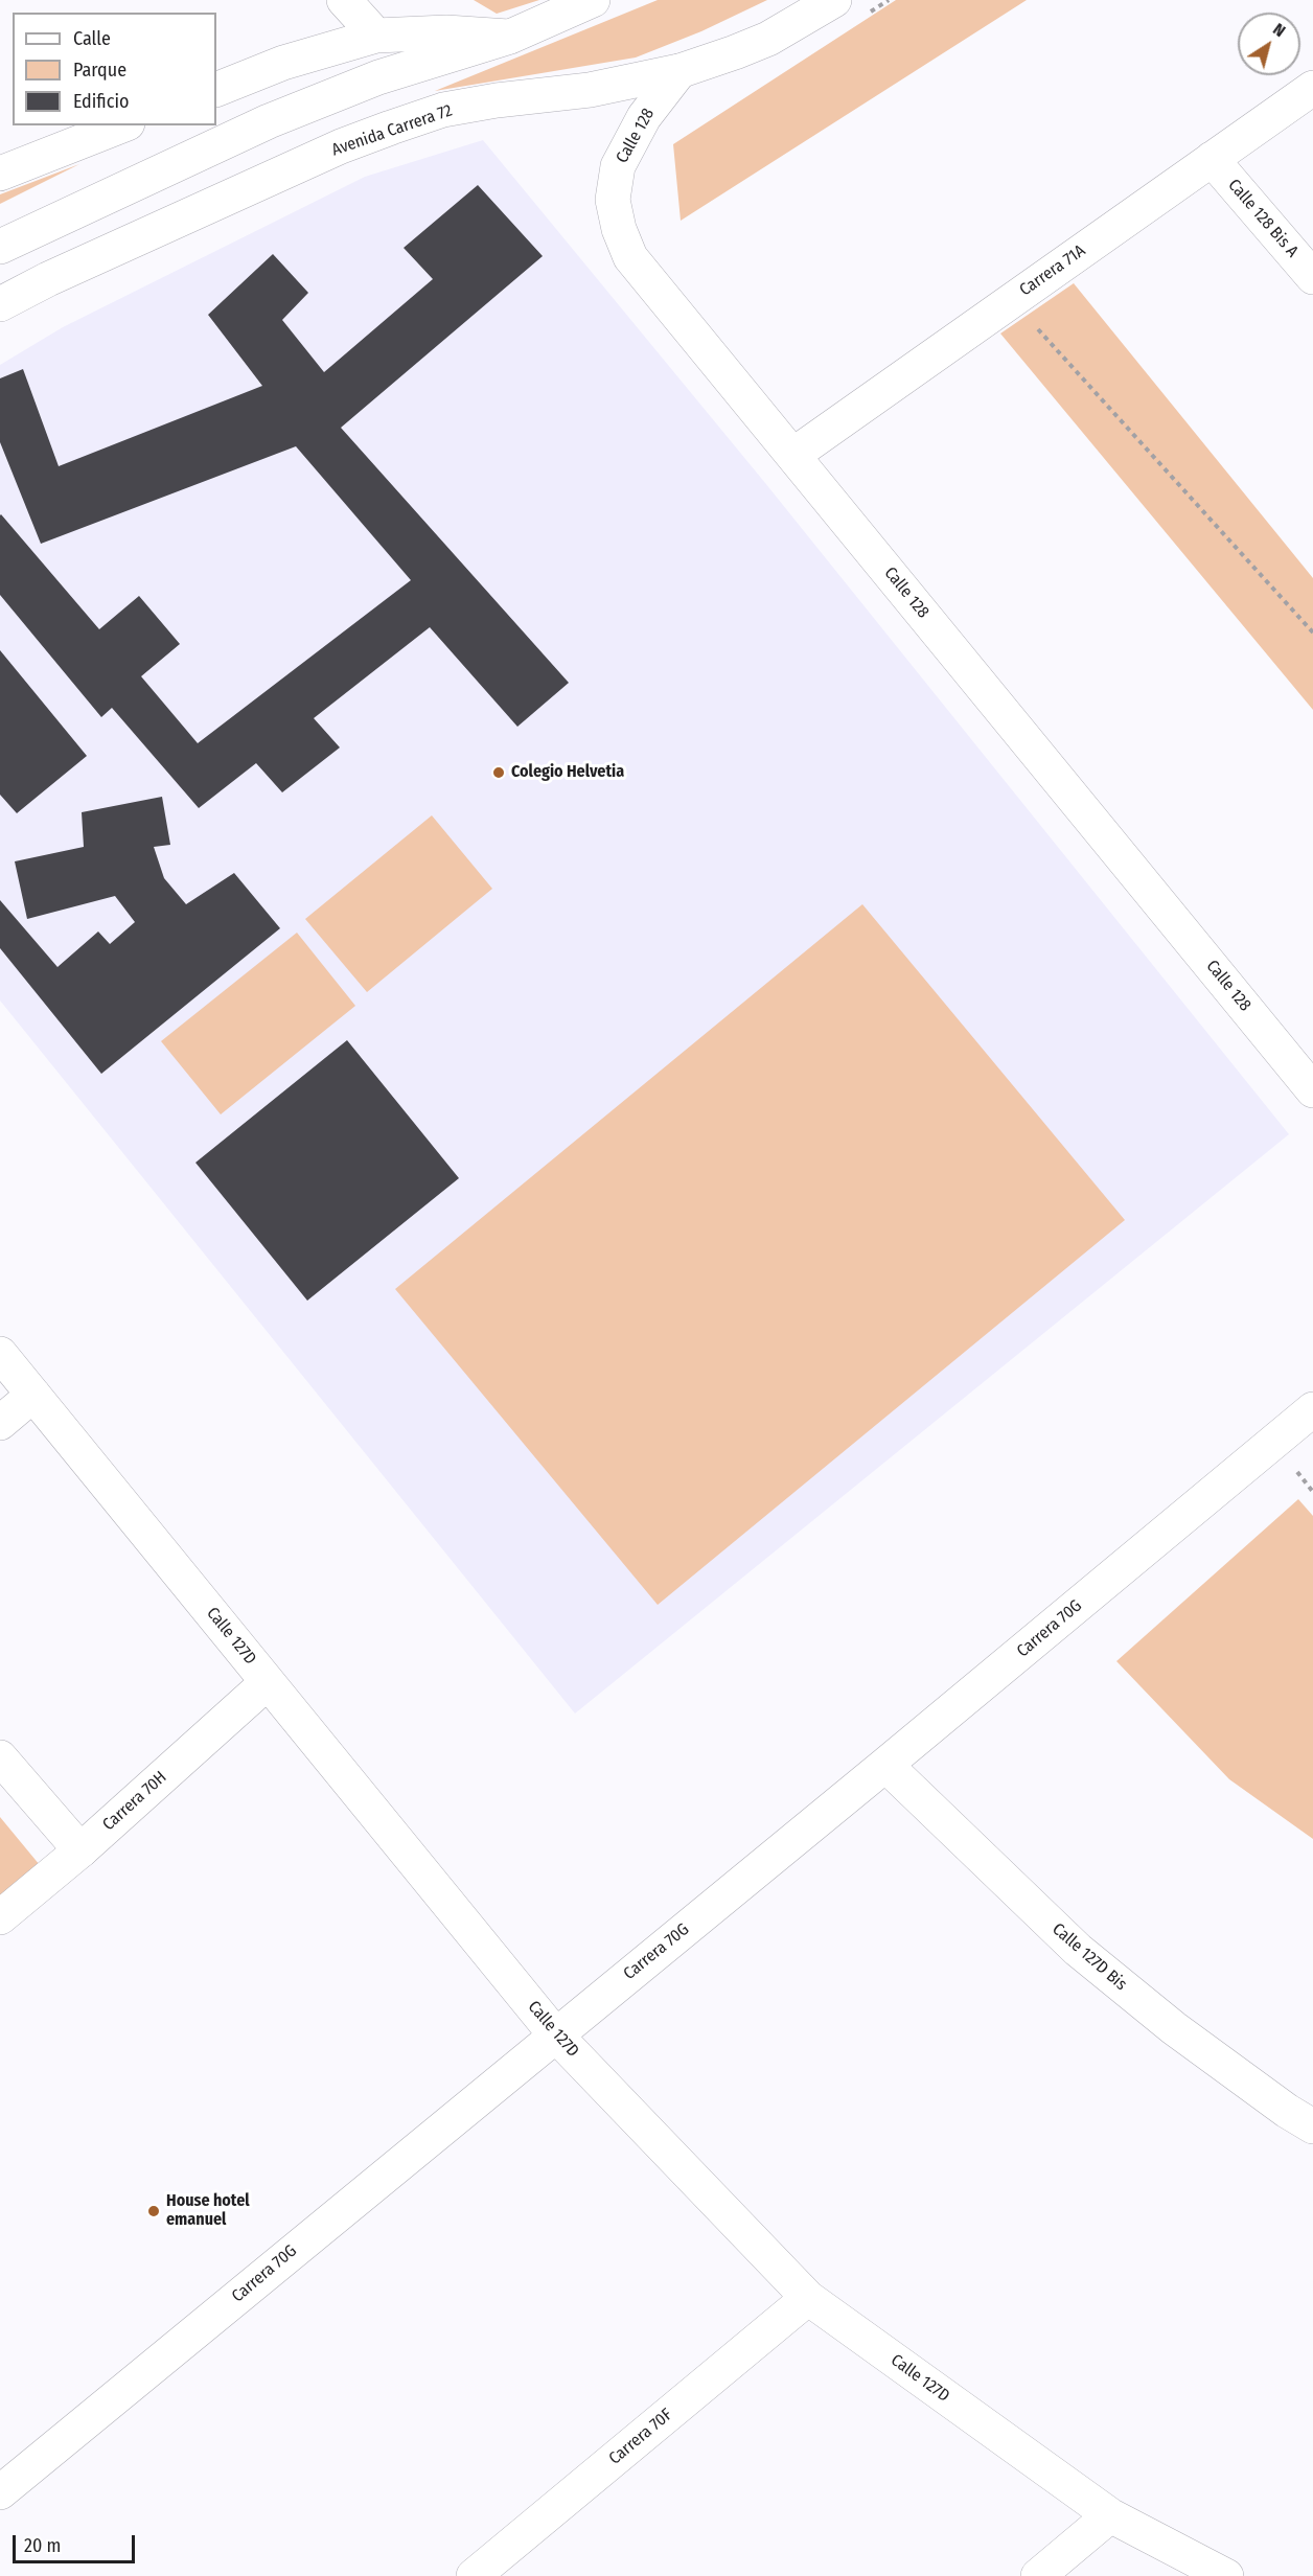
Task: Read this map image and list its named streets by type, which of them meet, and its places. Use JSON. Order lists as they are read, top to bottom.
{
  "streets": {
    "main road": [
      "Avenida Carrera 72",
      "Calle 128",
      "Calle 128 Bis A",
      "Carrera 71A",
      "Carrera 70G",
      "Calle 127D",
      "Carrera 70H",
      "Calle 127D Bis",
      "Carrera 70F"
    ]
  },
  "crossings": [
    ["Avenida Carrera 72", "Calle 128"],
    ["Calle 128", "Carrera 71A"],
    ["Calle 128 Bis A", "Carrera 71A"],
    ["Carrera 70G", "Calle 127D"],
    ["Carrera 70G", "Calle 127D Bis"],
    ["Calle 127D", "Carrera 70H"],
    ["Calle 127D", "Carrera 70F"]
  ],
  "places": ["Colegio Helvetia", "House hotel emanuel"],
  "legend": ["Calle", "Parque", "Edificio"],
  "scale_bar": "20 m",
  "north": "top right"
}
